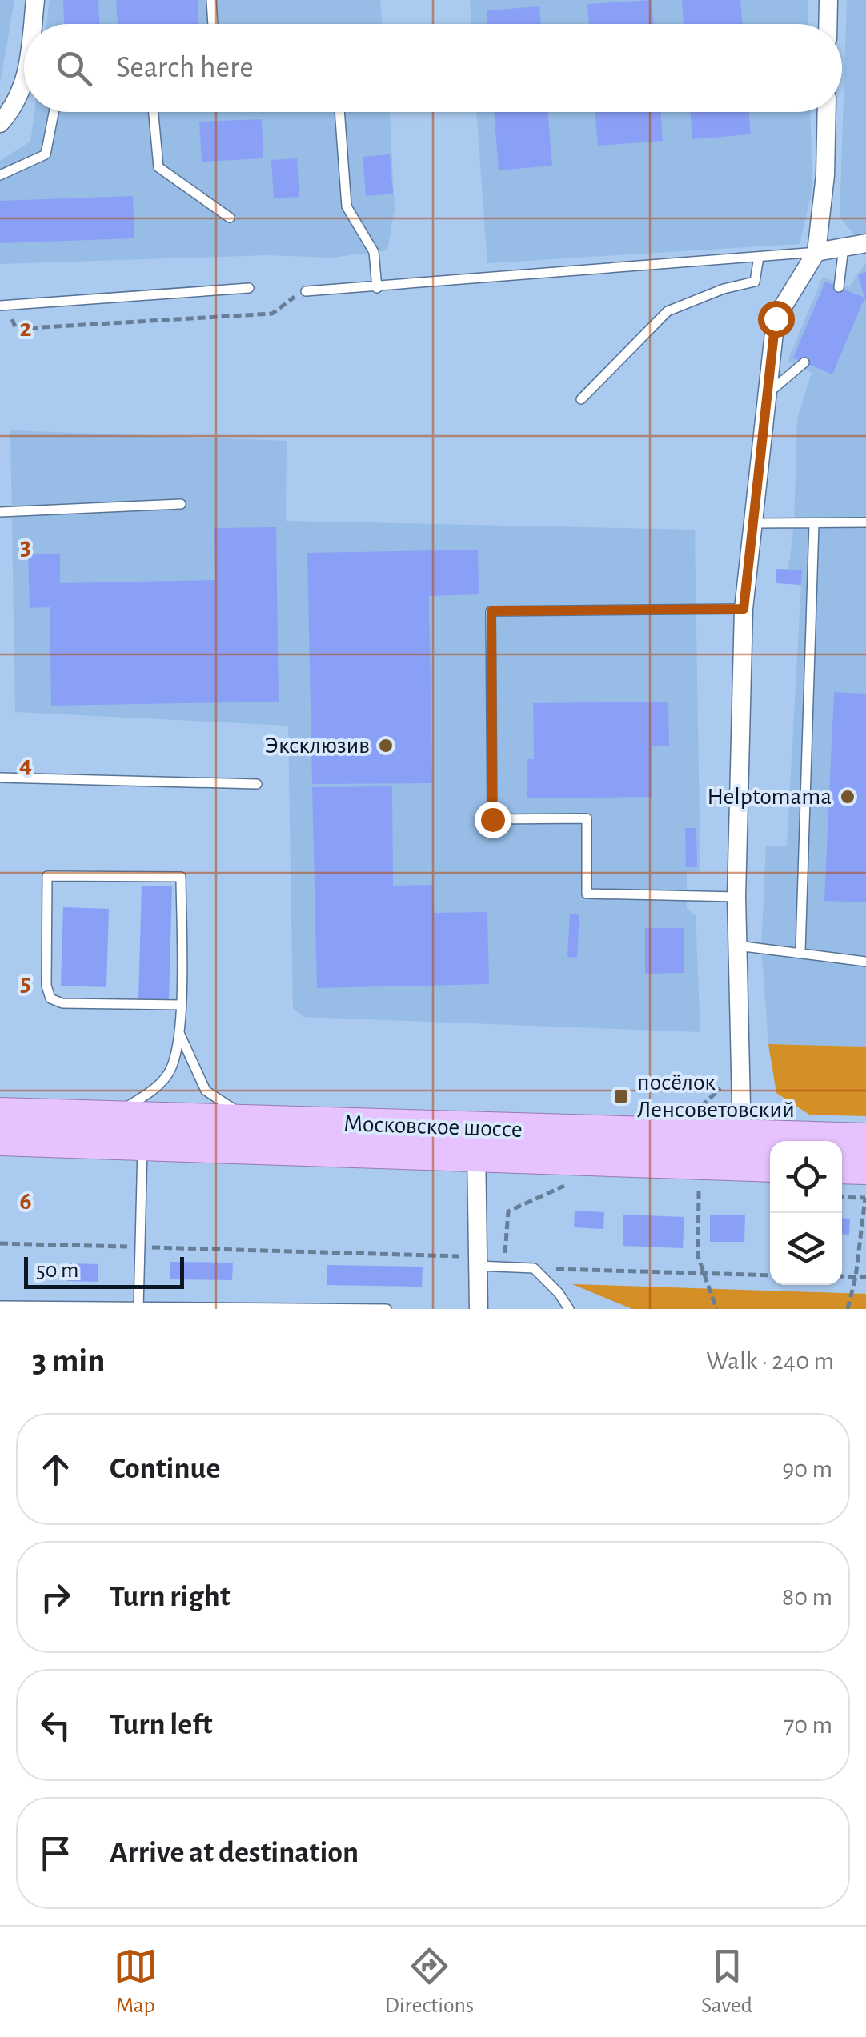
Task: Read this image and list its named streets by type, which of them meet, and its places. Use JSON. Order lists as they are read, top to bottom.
{
  "streets": {
    "highway": ["Московское шоссе"]
  },
  "places": {
    "other": ["Эксклюзив", "Helptomama"],
    "transit": ["посёлок Ленсоветовский"]
  },
  "scale_bar": "50 m",
  "page": {
    "search": "Search here",
    "scale": "50 m",
    "heading": ["3 min", "Walk · 240 m"],
    "list": [
      ["Continue", "90 m"],
      ["Turn right", "80 m"],
      ["Turn left", "70 m"],
      "Arrive at destination"
    ],
    "nav": ["Map", "Directions", "Saved"]
  },
  "grid": {
    "rows": [
      "2",
      "3",
      "4",
      "5",
      "6"
    ]
  }
}
